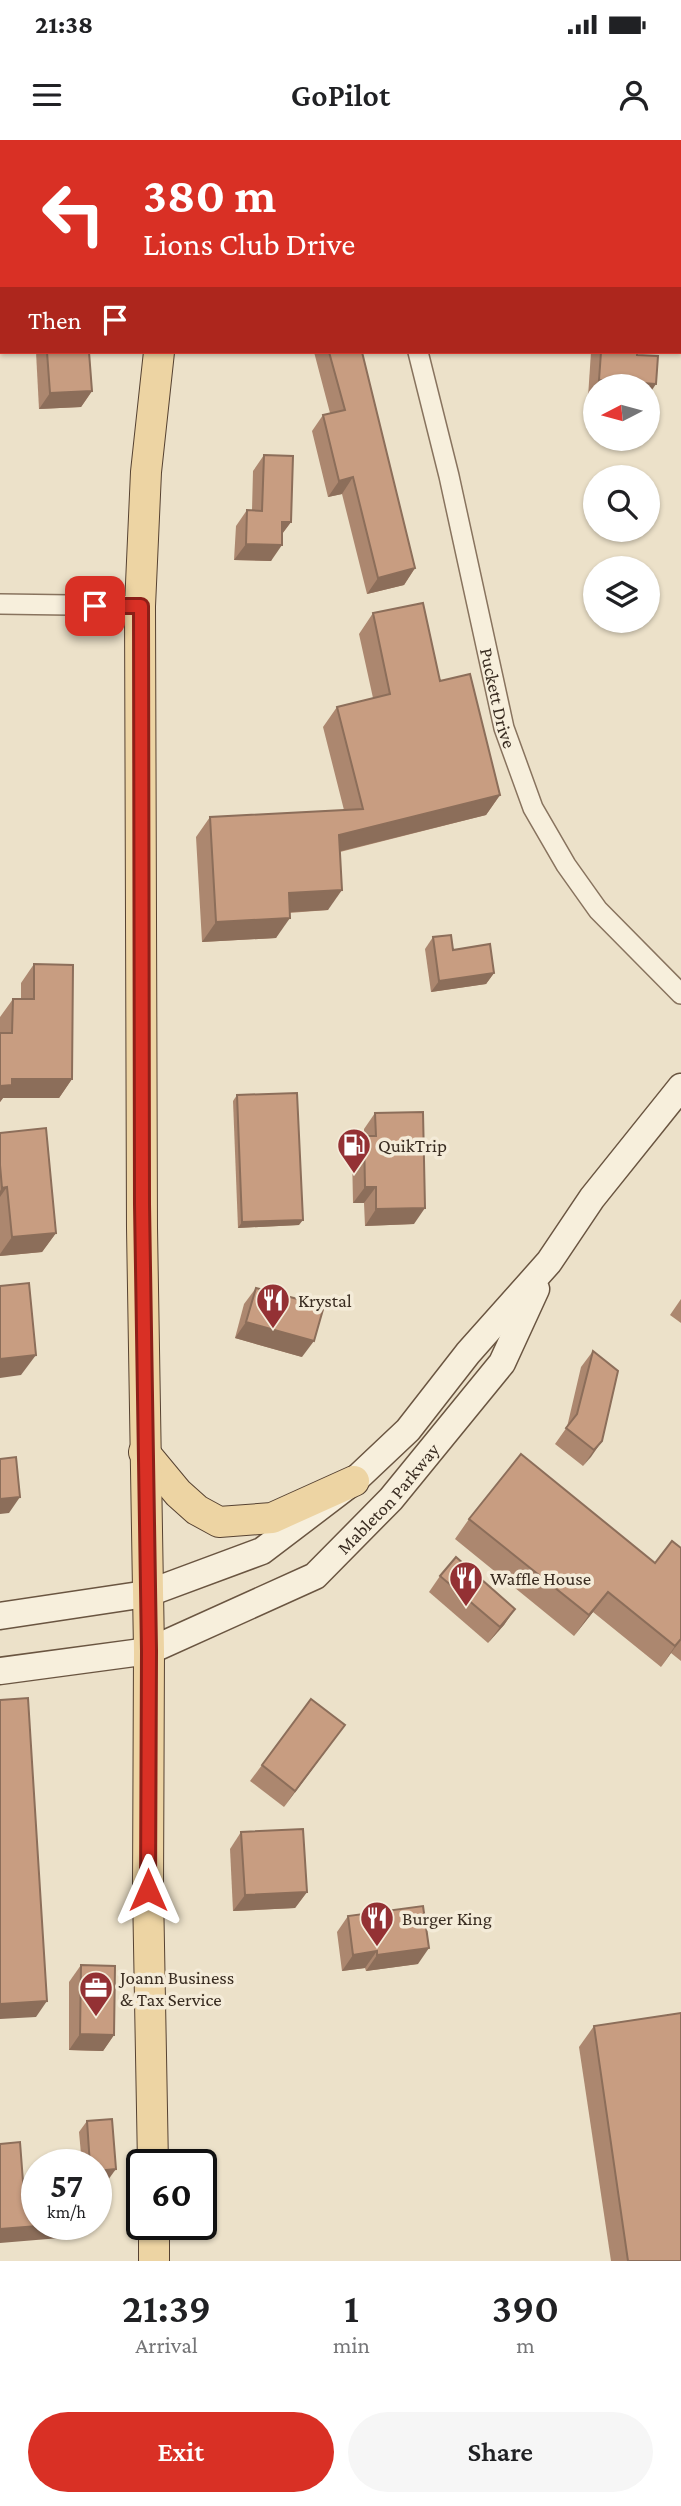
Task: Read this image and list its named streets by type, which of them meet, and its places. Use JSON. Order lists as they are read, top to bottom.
{
  "streets": {
    "main road": ["Mableton Parkway"],
    "street": ["Puckett Drive"]
  },
  "places": {
    "fuel station": ["QuikTrip"],
    "restaurant": ["Krystal", "Waffle House", "Burger King"],
    "office": ["Joann Business & Tax Service"]
  },
  "north": "left",
  "page": {
    "status": "21:38",
    "header": "GoPilot",
    "turn": ["380 m", "Lions Club Drive"],
    "then": "Then",
    "speed": "57 km/h",
    "limit": "60",
    "eta": [
      "21:39",
      "Arrival",
      "1",
      "min",
      "390",
      "m"
    ],
    "buttons": ["Exit", "Share"]
  }
}
